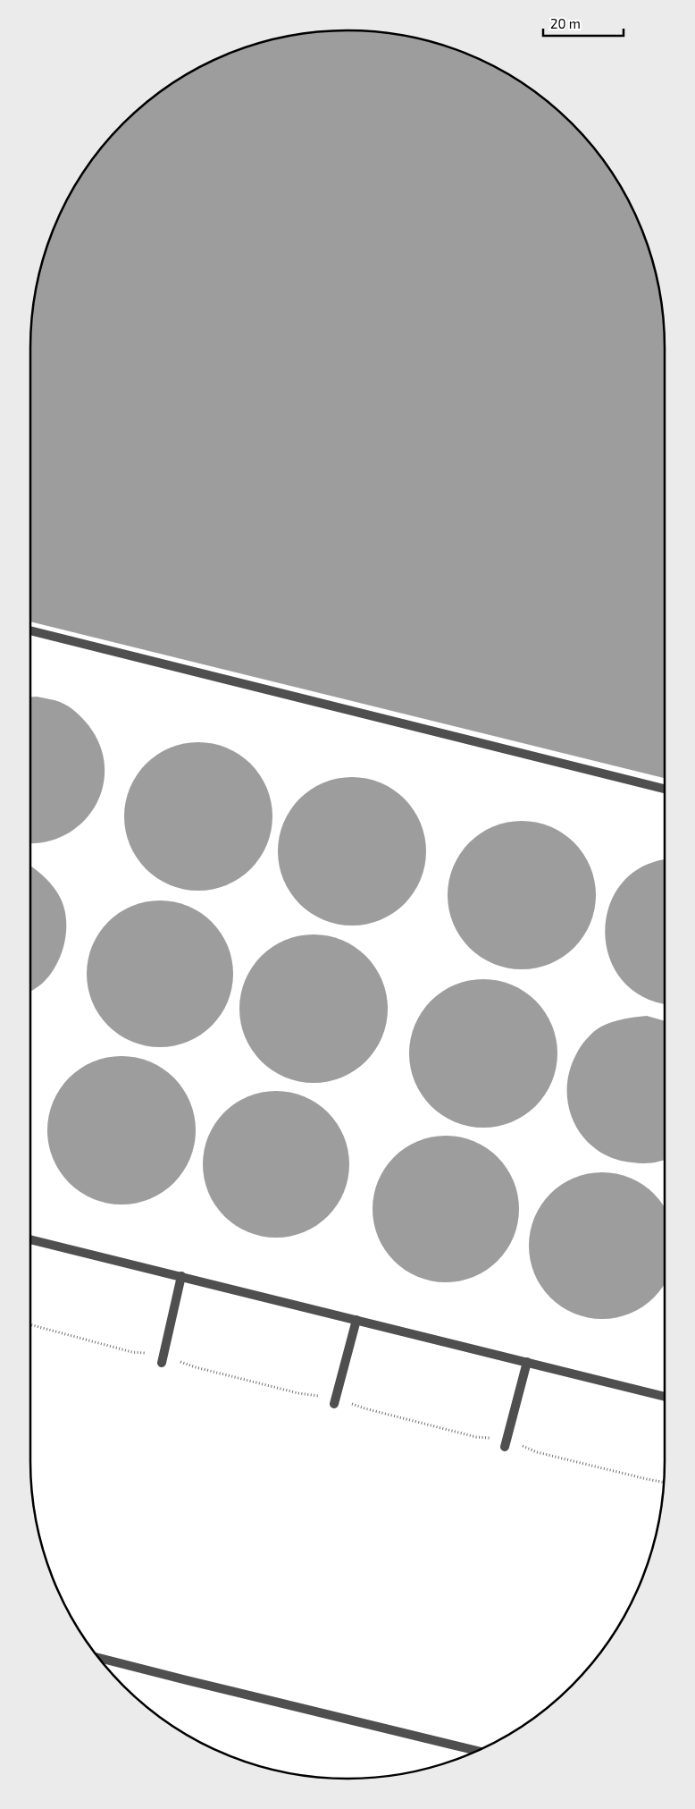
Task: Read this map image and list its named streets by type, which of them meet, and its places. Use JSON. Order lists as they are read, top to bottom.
{
  "scale_bar": "20 m"
}
